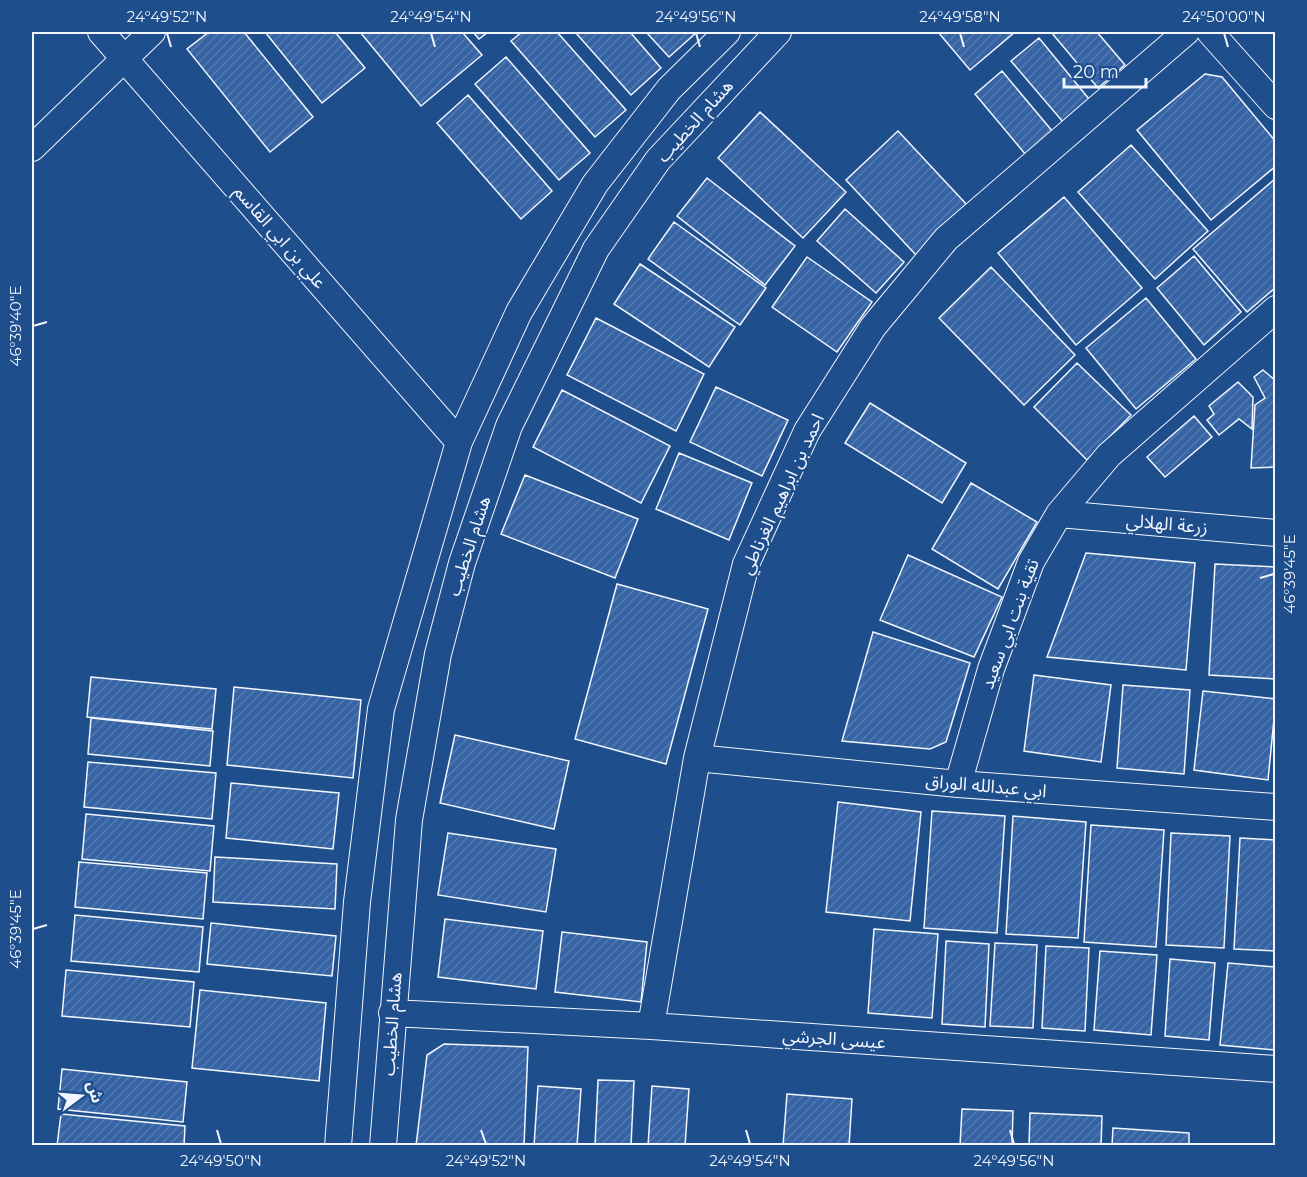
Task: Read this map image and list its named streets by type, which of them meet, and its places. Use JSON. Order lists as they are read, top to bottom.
{
  "streets": {
    "street": [
      "هشام الخطيب",
      "علي بن ابي القاسم",
      "احمد بن ابراهيم الغرناطي",
      "زرعة الهلالي",
      "تقية بنت ابي سعيد",
      "ابي عبدالله الوراق",
      "عيسى الجرشي"
    ]
  },
  "crossings": [
    ["هشام الخطيب", "علي بن ابي القاسم"],
    ["هشام الخطيب", "عيسى الجرشي"],
    ["احمد بن ابراهيم الغرناطي", "ابي عبدالله الوراق"],
    ["احمد بن ابراهيم الغرناطي", "عيسى الجرشي"],
    ["زرعة الهلالي", "تقية بنت ابي سعيد"],
    ["تقية بنت ابي سعيد", "ابي عبدالله الوراق"]
  ],
  "scale_bar": "20 m",
  "north": "right",
  "coordinates": [
    "24°49'52\"N",
    "24°49'54\"N",
    "24°49'56\"N",
    "24°49'58\"N",
    "24°50'00\"N",
    "46°39'40\"E",
    "46°39'45\"E",
    "24°49'50\"N"
  ]
}
